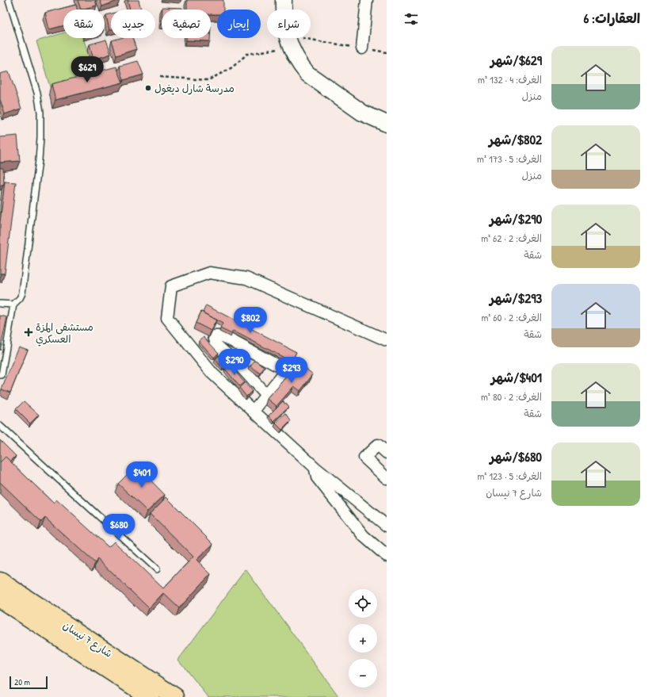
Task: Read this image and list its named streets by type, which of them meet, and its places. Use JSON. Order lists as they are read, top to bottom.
{
  "streets": {
    "main road": ["شارع 7 نيسان"]
  },
  "places": {
    "other": ["مدرسة شارل ديغول"],
    "health": ["مستشفى المزة العسكري"]
  },
  "scale_bar": "20 m",
  "page": {
    "heading": "العقارات: 6",
    "chip": [
      "شراء",
      "إيجار",
      "تصفية",
      "جديد",
      "شقة"
    ],
    "list": [
      {
        "name": "$629/شهر",
        "note": "الغرف: 4 · 132 m² · منزل"
      },
      {
        "name": "$802/شهر",
        "note": "الغرف: 5 · 173 m² · منزل"
      },
      {
        "name": "$290/شهر",
        "note": "الغرف: 2 · 62 m² · شقة"
      },
      {
        "name": "$293/شهر",
        "note": "الغرف: 2 · 60 m² · شقة"
      },
      {
        "name": "$401/شهر",
        "note": "الغرف: 2 · 80 m² · شقة"
      },
      {
        "name": "$680/شهر",
        "note": "الغرف: 5 · 123 m² · شارع 7 نيسان"
      }
    ],
    "price": [
      "$629",
      "$802",
      "$290",
      "$293",
      "$401",
      "$680"
    ],
    "map_buttons": ["+", "−"],
    "scale": "20 m"
  }
}
